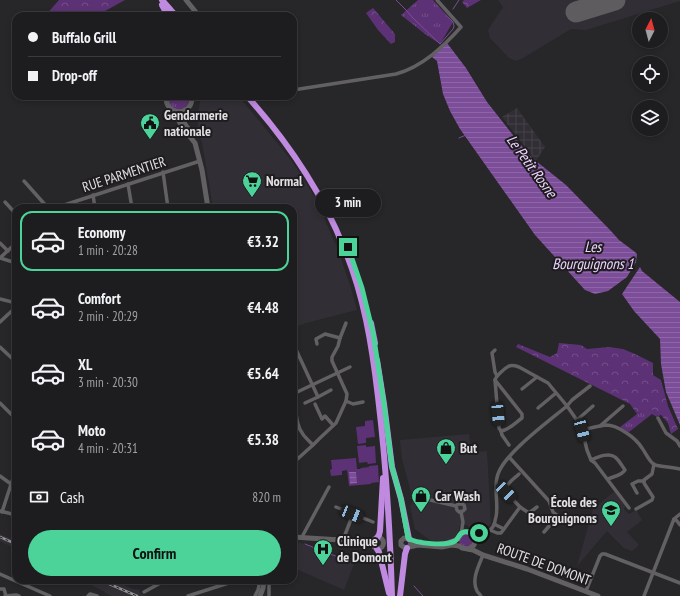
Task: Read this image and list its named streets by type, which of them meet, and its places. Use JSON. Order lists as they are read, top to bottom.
{
  "streets": {
    "main road": ["ROUTE DE DOMONT"],
    "street": ["RUE PARMENTIER"]
  },
  "water": ["Le Petit Rosne", "Les Bourguignons 1"],
  "places": {
    "public building": ["Gendarmerie nationale"],
    "supermarket": ["Normal"],
    "shop": ["But", "Car Wash"],
    "school or university": ["École des Bourguignons"],
    "hospital": ["Clinique de Domont"]
  },
  "north": "top",
  "page": {
    "banner": ["Buffalo Grill", "Drop-off"],
    "bubble": "3 min",
    "list": [
      {
        "name": "Economy",
        "note": "1 min · 20:28",
        "value": "€3.32"
      },
      {
        "name": "Comfort",
        "note": "2 min · 20:29",
        "value": "€4.48"
      },
      {
        "name": "XL",
        "note": "3 min · 20:30",
        "value": "€5.64"
      },
      {
        "name": "Moto",
        "note": "4 min · 20:31",
        "value": "€5.38"
      }
    ],
    "pay": ["Cash", "820 m"],
    "buttons": "Confirm"
  }
}
